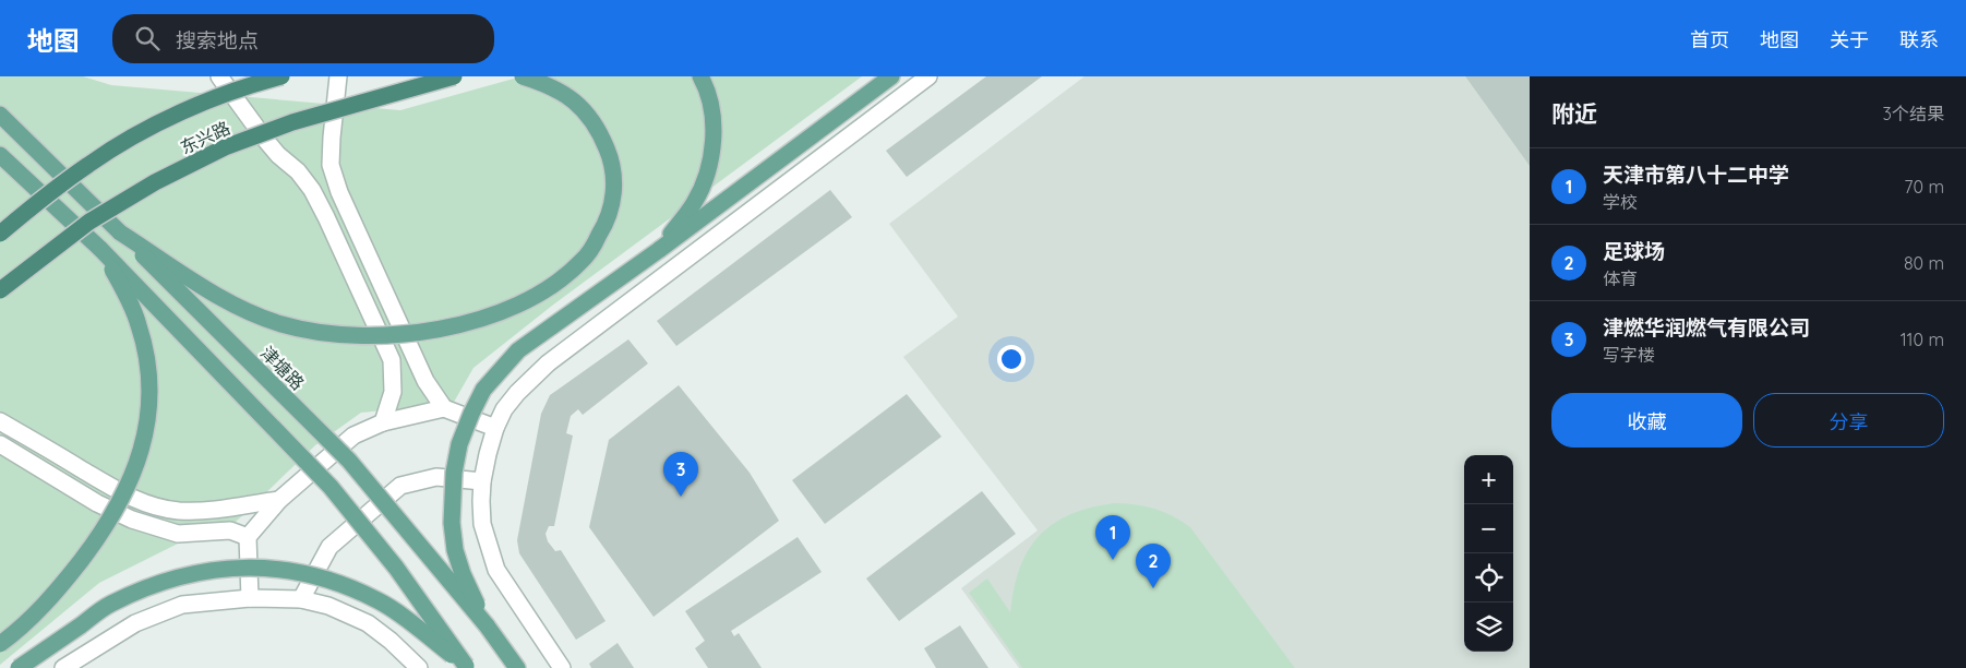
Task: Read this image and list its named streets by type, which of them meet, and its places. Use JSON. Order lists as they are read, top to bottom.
{
  "streets": {
    "highway": ["东兴路"],
    "main road": ["津塘路"]
  },
  "page": {
    "header": "地图",
    "search": "搜索地点",
    "nav": [
      "首页",
      "地图",
      "关于",
      "联系"
    ],
    "heading": ["附近", "3个结果"],
    "list": [
      {
        "mark": "1",
        "name": "天津市第八十二中学",
        "note": "学校",
        "value": "70 m"
      },
      {
        "mark": "2",
        "name": "足球场",
        "note": "体育",
        "value": "80 m"
      },
      {
        "mark": "3",
        "name": "津燃华润燃气有限公司",
        "note": "写字楼",
        "value": "110 m"
      }
    ],
    "buttons": ["收藏", "分享"],
    "pins": ["3", "1", "2"],
    "map_buttons": ["+", "−"]
  }
}
